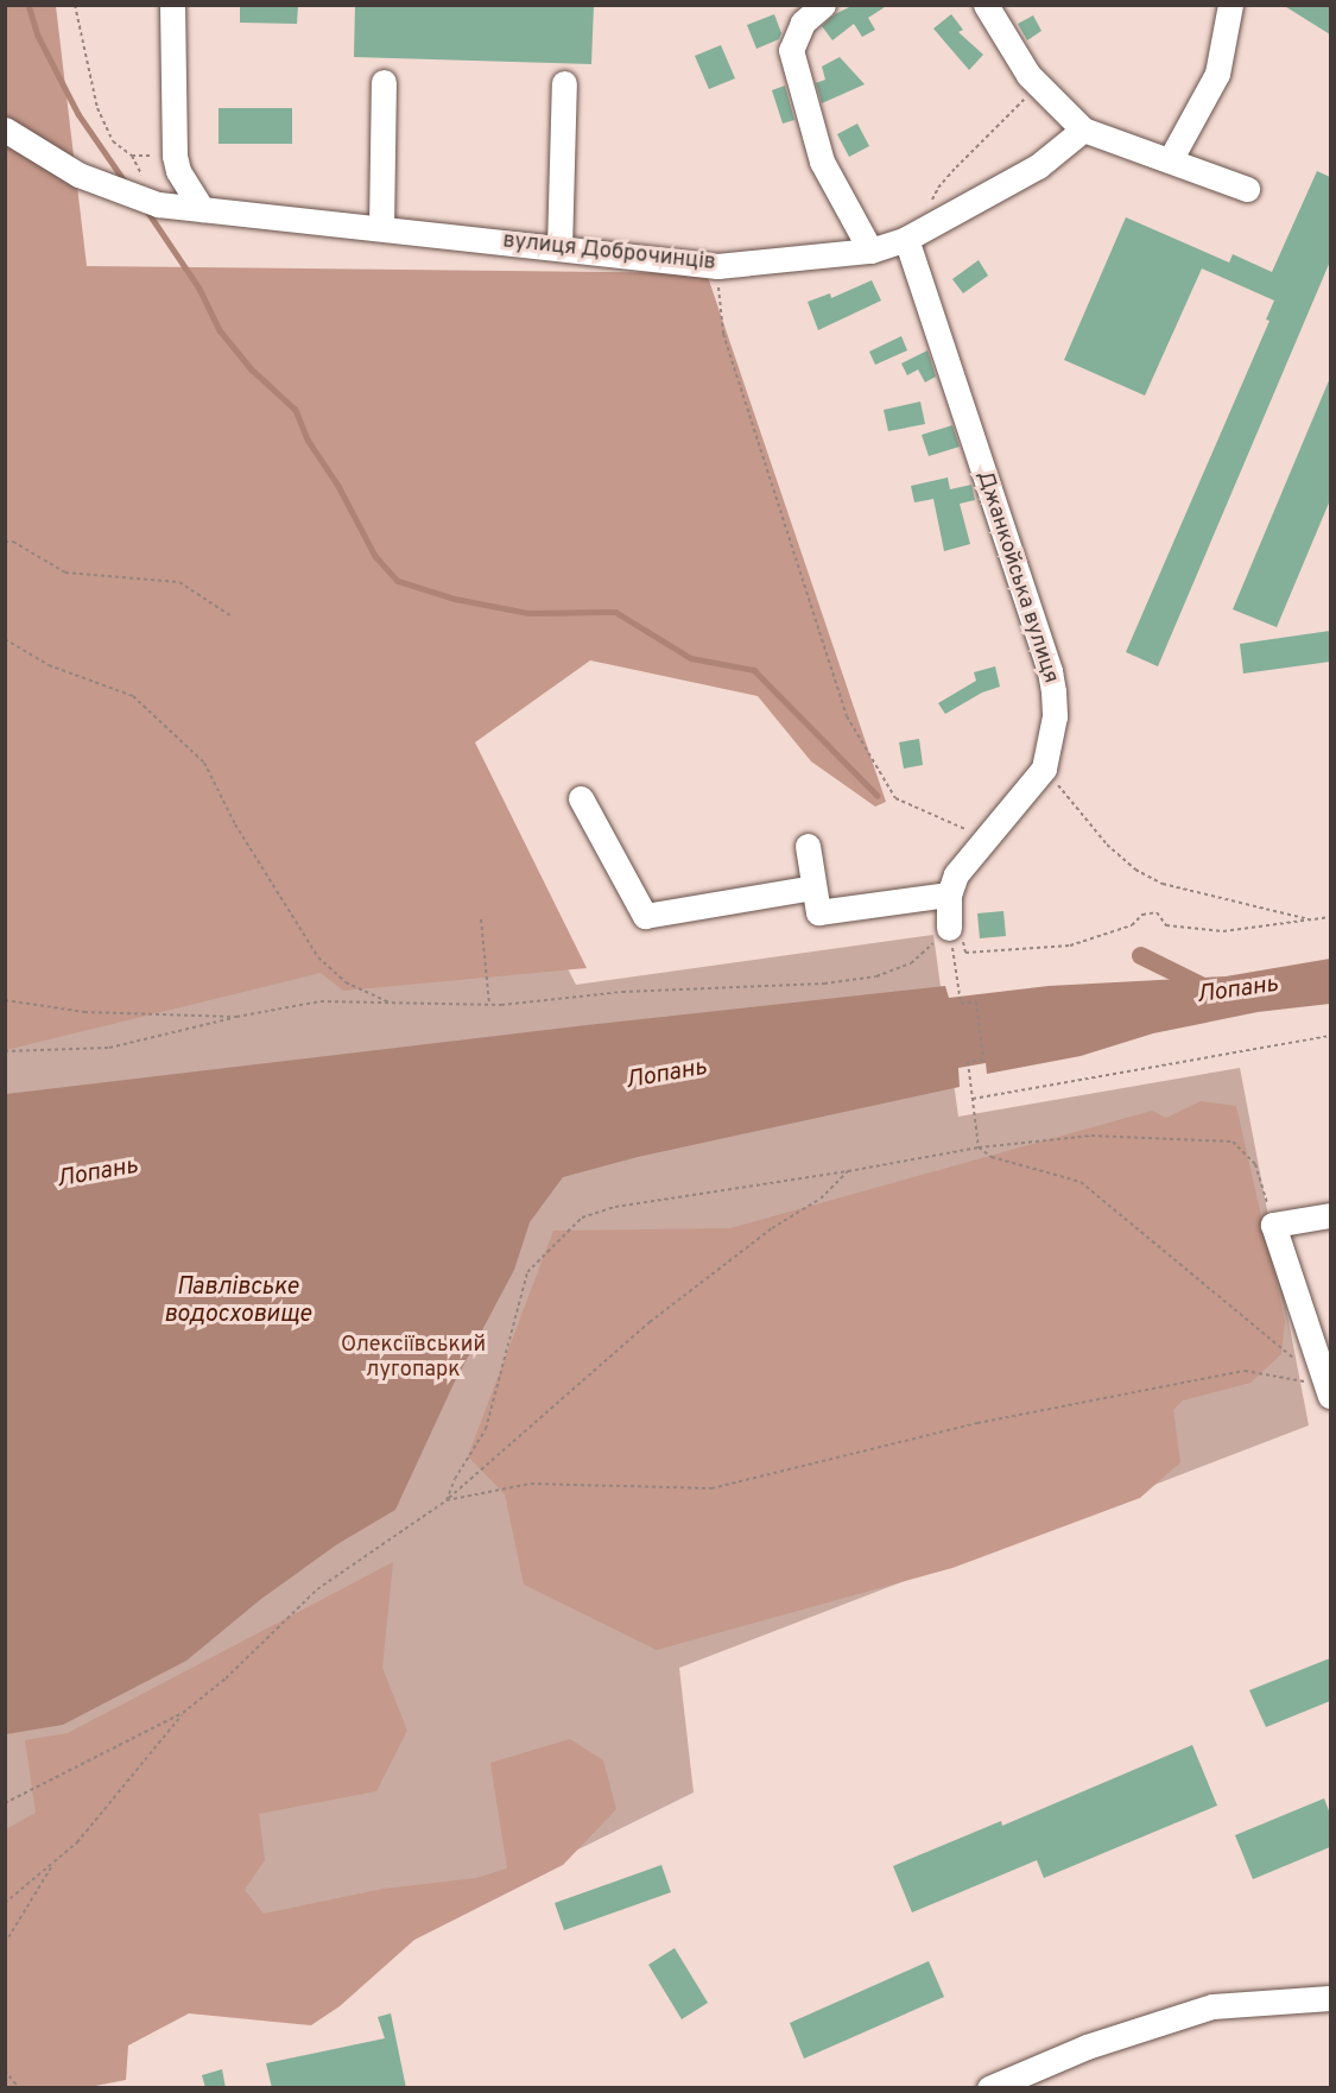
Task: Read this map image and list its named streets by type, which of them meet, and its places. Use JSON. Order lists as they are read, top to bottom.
{
  "streets": {
    "street": ["вулиця Доброчинців", "Джанкойська вулиця"]
  },
  "crossings": [
    ["вулиця Доброчинців", "Джанкойська вулиця"]
  ],
  "water": ["Лопань", "Павлівське водосховище"],
  "parks": ["Олексіївський лугопарк"]
}
